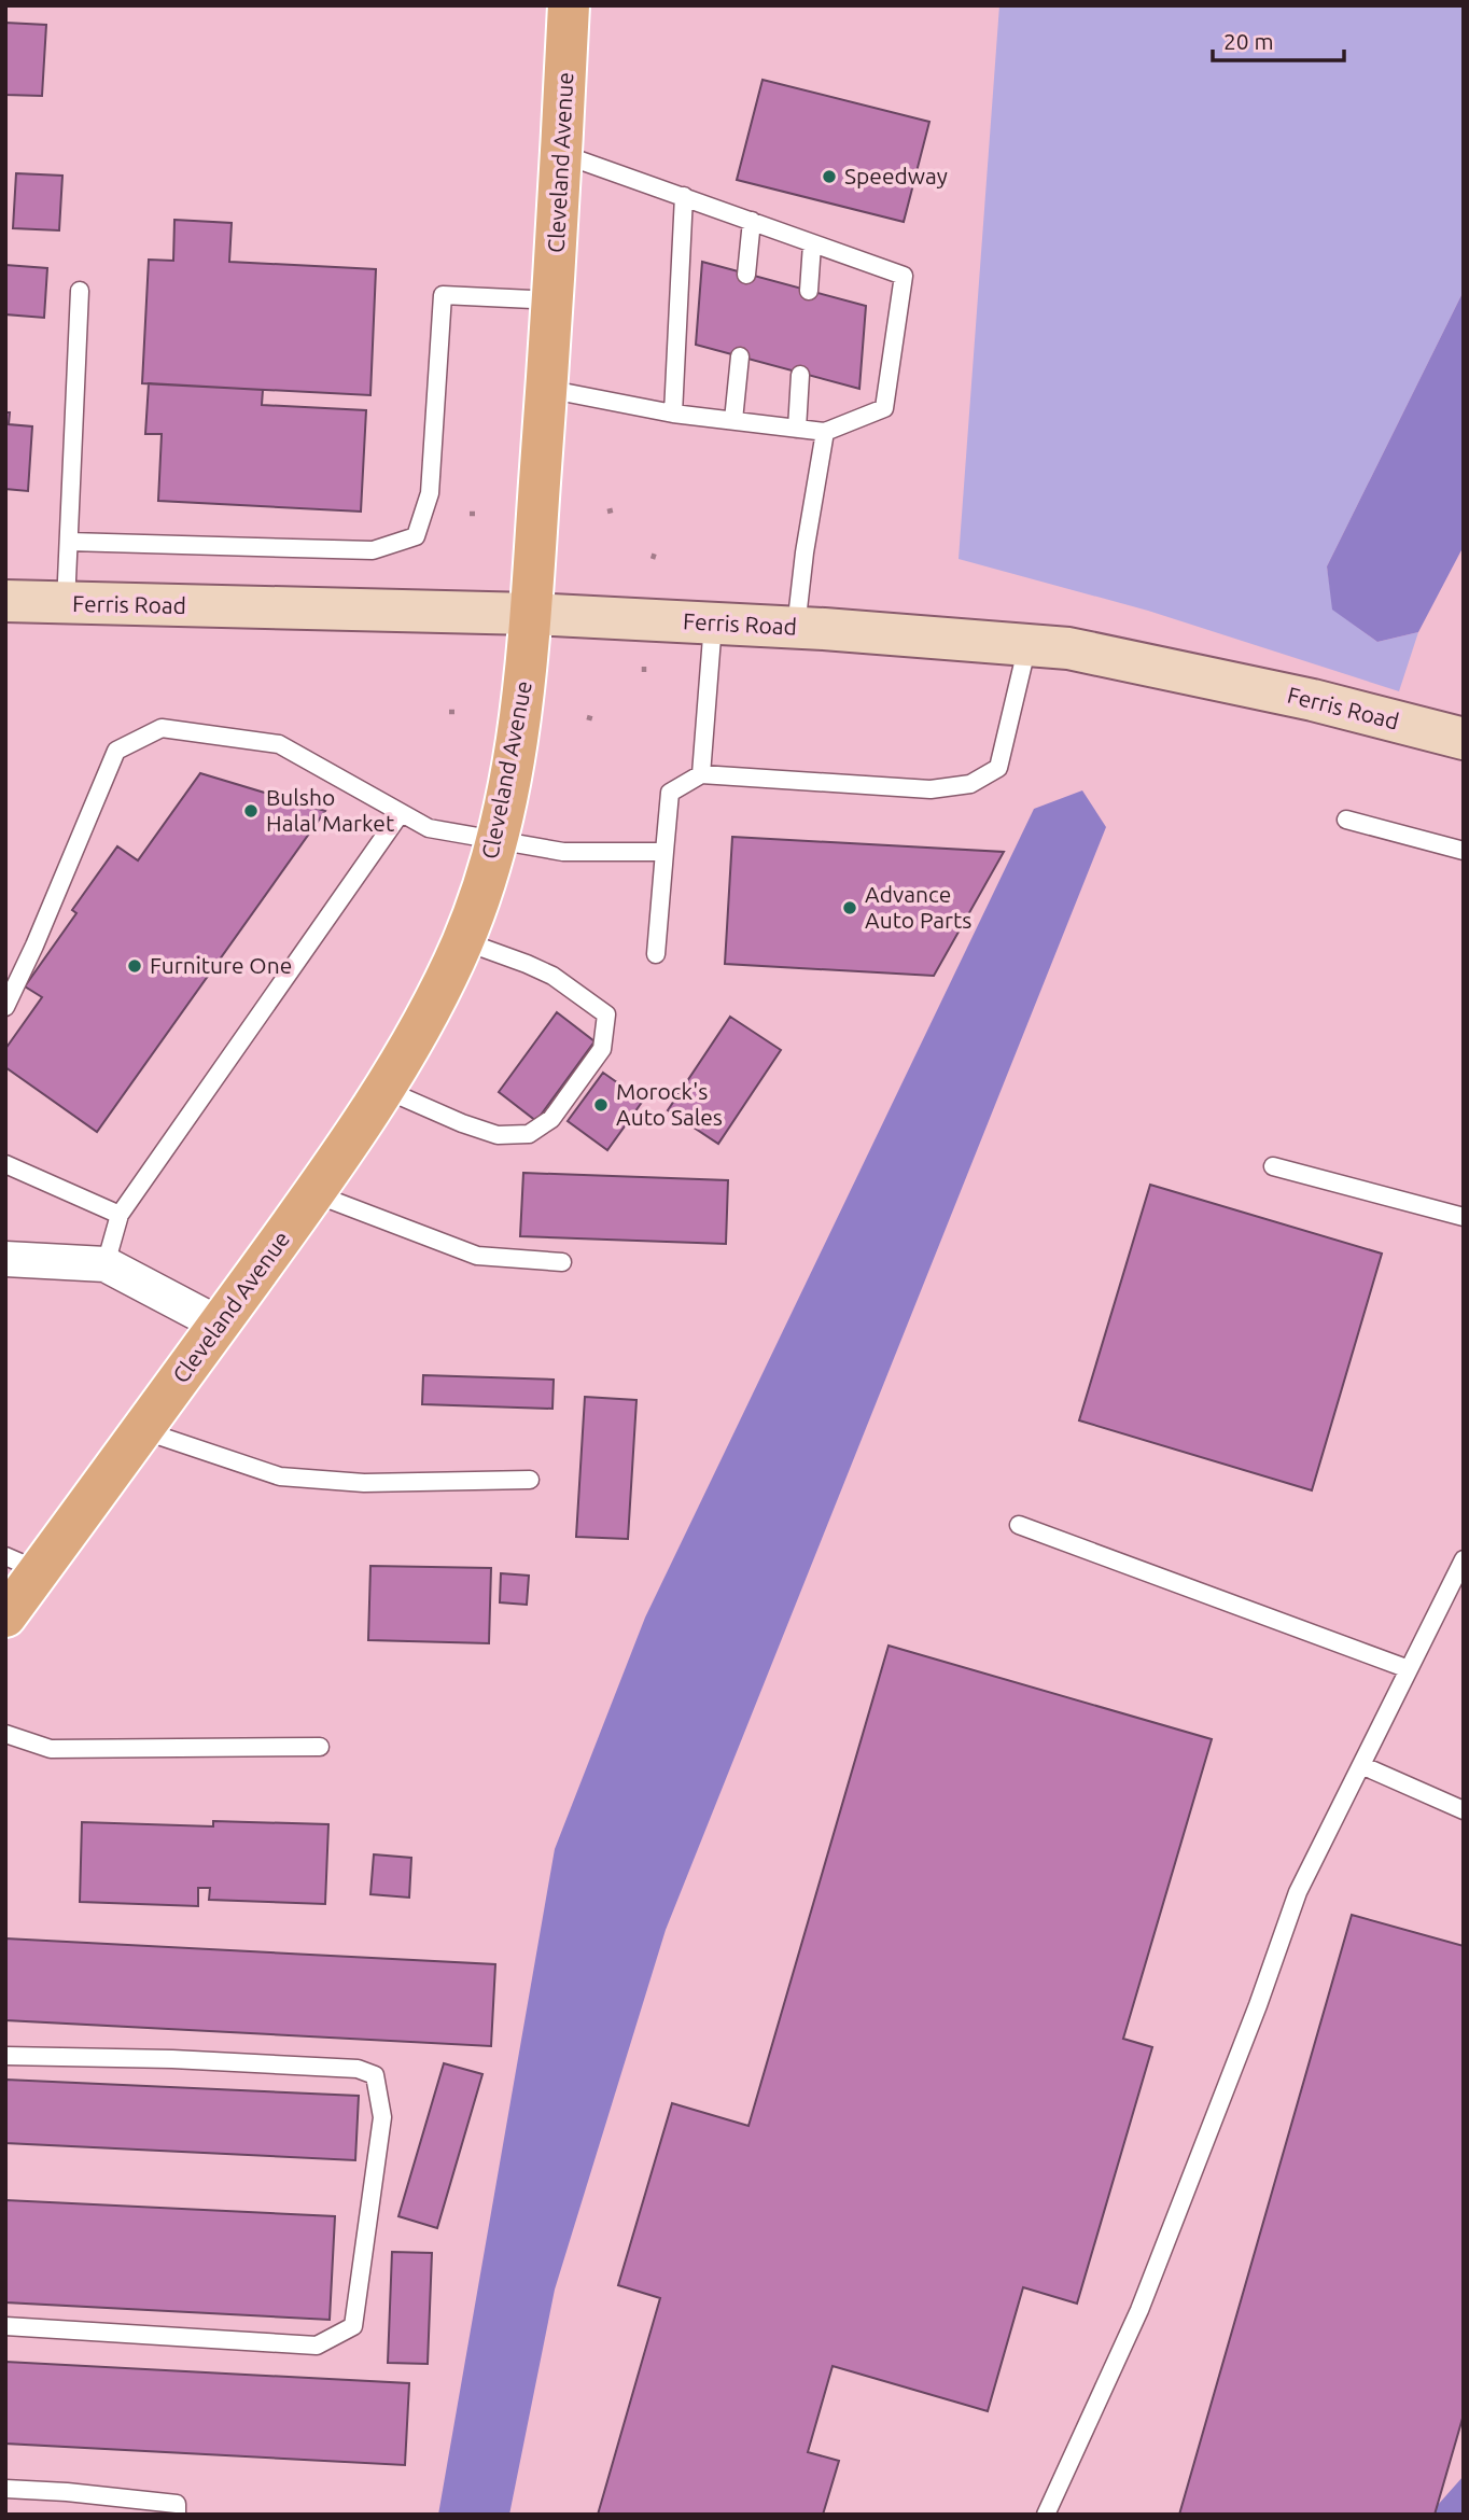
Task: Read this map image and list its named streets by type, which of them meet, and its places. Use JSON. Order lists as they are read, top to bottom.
{
  "streets": {
    "main road": ["Cleveland Avenue", "Ferris Road"]
  },
  "crossings": [
    ["Cleveland Avenue", "Ferris Road"]
  ],
  "places": [
    "Speedway",
    "Bulsho Halal Market",
    "Advance Auto Parts",
    "Furniture One",
    "Morock's Auto Sales"
  ],
  "scale_bar": "20 m"
}
